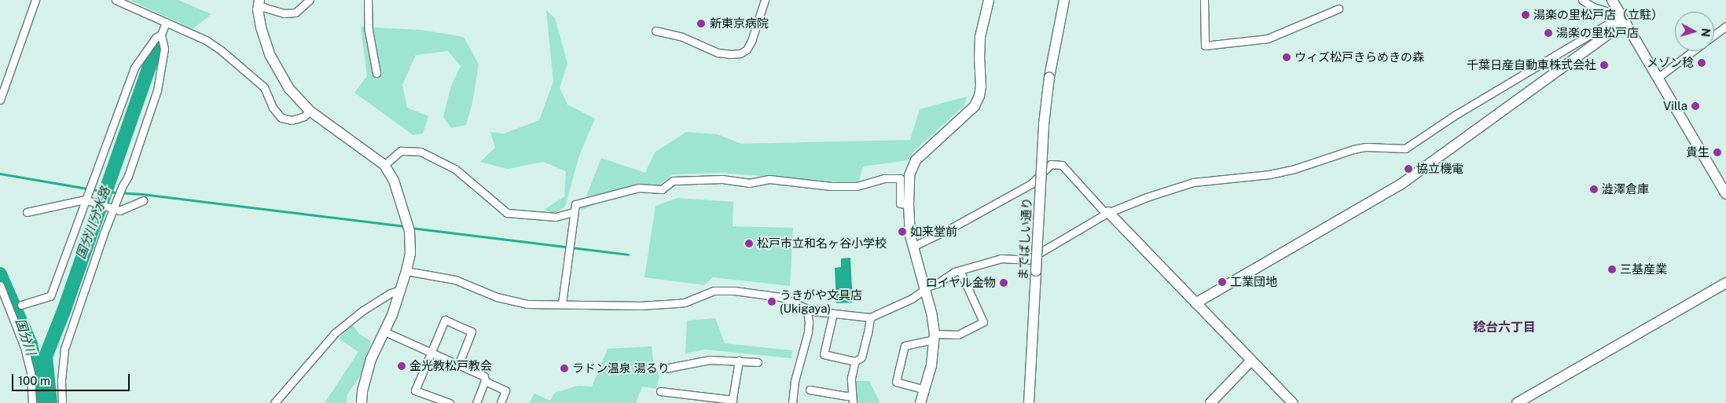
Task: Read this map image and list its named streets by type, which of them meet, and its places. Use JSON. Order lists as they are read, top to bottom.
{
  "streets": {
    "street": ["までばしい通り"]
  },
  "districts": ["稔台六丁目"],
  "water": ["国分川分水路", "国分川"],
  "places": [
    "湯楽の里松戸店（立駐）",
    "新東京病院",
    "湯楽の里松戸店",
    "ウィズ松戸きらめきの森",
    "メゾン稔",
    "千葉日産自動車株式会社",
    "Villa",
    "貴生",
    "協立機電",
    "澁澤倉庫",
    "如来堂前",
    "松戸市立和名ヶ谷小学校",
    "三基産業",
    "工業団地",
    "ロイヤル金物",
    "うきがや文具店 (Ukigaya)",
    "金光教松戸教会",
    "ラドン温泉 湯るり"
  ],
  "scale_bar": "100 m",
  "north": "right"
}
